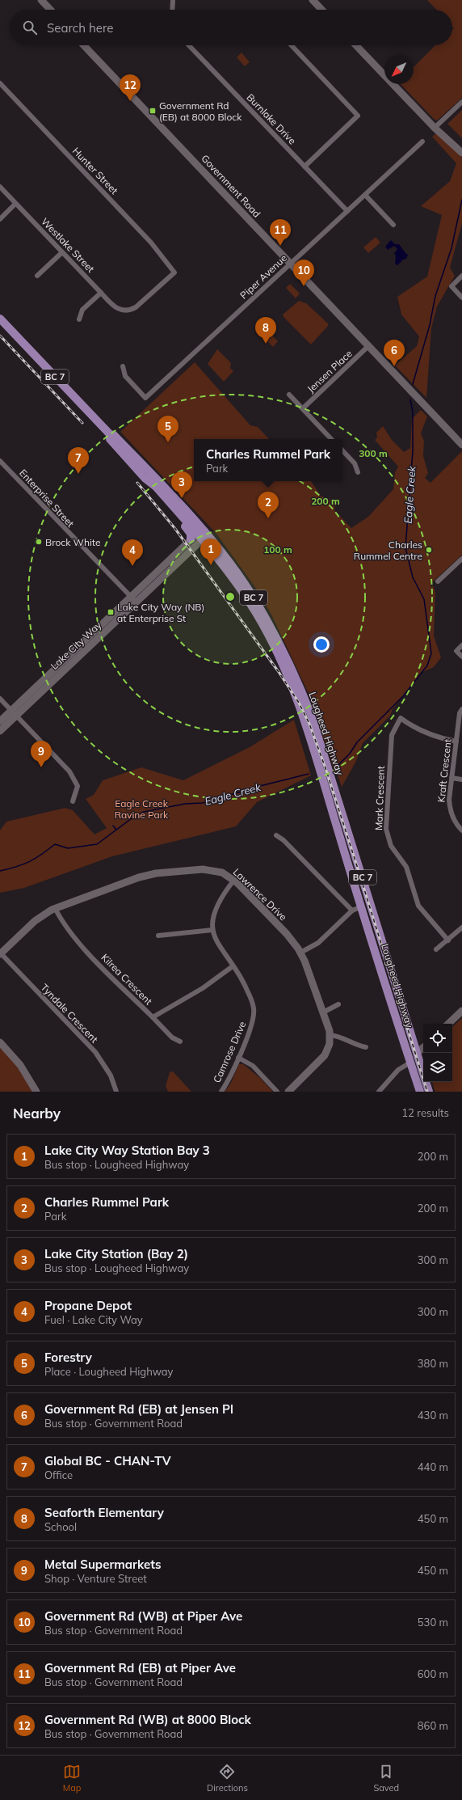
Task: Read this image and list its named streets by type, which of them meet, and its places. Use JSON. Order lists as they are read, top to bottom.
{
  "streets": {
    "main road": ["BC 7", "Lougheed Highway"],
    "street": [
      "Burnlake Drive",
      "Hunter Street",
      "Government Road",
      "Westlake Street",
      "Piper Avenue",
      "Jensen Place",
      "Enterprise Street",
      "Lake City Way",
      "Kraft Crescent",
      "Mark Crescent",
      "Lawrence Drive",
      "Kilrea Crescent",
      "Tyndale Crescent",
      "Camrose Drive"
    ]
  },
  "crossings": [
    ["Burnlake Drive", "Piper Avenue"],
    ["Hunter Street", "Westlake Street"],
    ["Government Road", "Piper Avenue"],
    ["Government Road", "Jensen Place"],
    ["Enterprise Street", "Lake City Way"],
    ["Lake City Way", "Lougheed Highway"],
    ["Kraft Crescent", "Mark Crescent"],
    ["Lawrence Drive", "Kilrea Crescent"],
    ["Lawrence Drive", "Tyndale Crescent"],
    ["Lawrence Drive", "Camrose Drive"],
    ["Kilrea Crescent", "Camrose Drive"]
  ],
  "water": ["Eagle Creek"],
  "parks": ["Eagle Creek Ravine Park"],
  "places": {
    "transit": ["Government Rd (EB) at 8000 Block", "Lake City Way (NB) at Enterprise St"],
    "other": ["Brock White", "Charles Rummel Centre"]
  },
  "north": "bottom left",
  "page": {
    "search": "Search here",
    "pins": [
      "12",
      "11",
      "10",
      "8",
      "6",
      "5",
      "7",
      "3",
      "2",
      "1",
      "4",
      "9"
    ],
    "popup": ["Charles Rummel Park", "Park"],
    "heading": ["Nearby", "12 results"],
    "list": [
      {
        "mark": "1",
        "name": "Lake City Way Station Bay 3",
        "note": "Bus stop · Lougheed Highway",
        "value": "200 m"
      },
      {
        "mark": "2",
        "name": "Charles Rummel Park",
        "note": "Park",
        "value": "200 m"
      },
      {
        "mark": "3",
        "name": "Lake City Station (Bay 2)",
        "note": "Bus stop · Lougheed Highway",
        "value": "300 m"
      },
      {
        "mark": "4",
        "name": "Propane Depot",
        "note": "Fuel · Lake City Way",
        "value": "300 m"
      },
      {
        "mark": "5",
        "name": "Forestry",
        "note": "Place · Lougheed Highway",
        "value": "380 m"
      },
      {
        "mark": "6",
        "name": "Government Rd (EB) at Jensen Pl",
        "note": "Bus stop · Government Road",
        "value": "430 m"
      },
      {
        "mark": "7",
        "name": "Global BC - CHAN-TV",
        "note": "Office",
        "value": "440 m"
      },
      {
        "mark": "8",
        "name": "Seaforth Elementary",
        "note": "School",
        "value": "450 m"
      },
      {
        "mark": "9",
        "name": "Metal Supermarkets",
        "note": "Shop · Venture Street",
        "value": "450 m"
      },
      {
        "mark": "10",
        "name": "Government Rd (WB) at Piper Ave",
        "note": "Bus stop · Government Road",
        "value": "530 m"
      },
      {
        "mark": "11",
        "name": "Government Rd (EB) at Piper Ave",
        "note": "Bus stop · Government Road",
        "value": "600 m"
      },
      {
        "mark": "12",
        "name": "Government Rd (WB) at 8000 Block",
        "note": "Bus stop · Government Road",
        "value": "860 m"
      }
    ],
    "nav": ["Map", "Directions", "Saved"]
  },
  "rings": ["300 m", "200 m", "100 m"]
}
